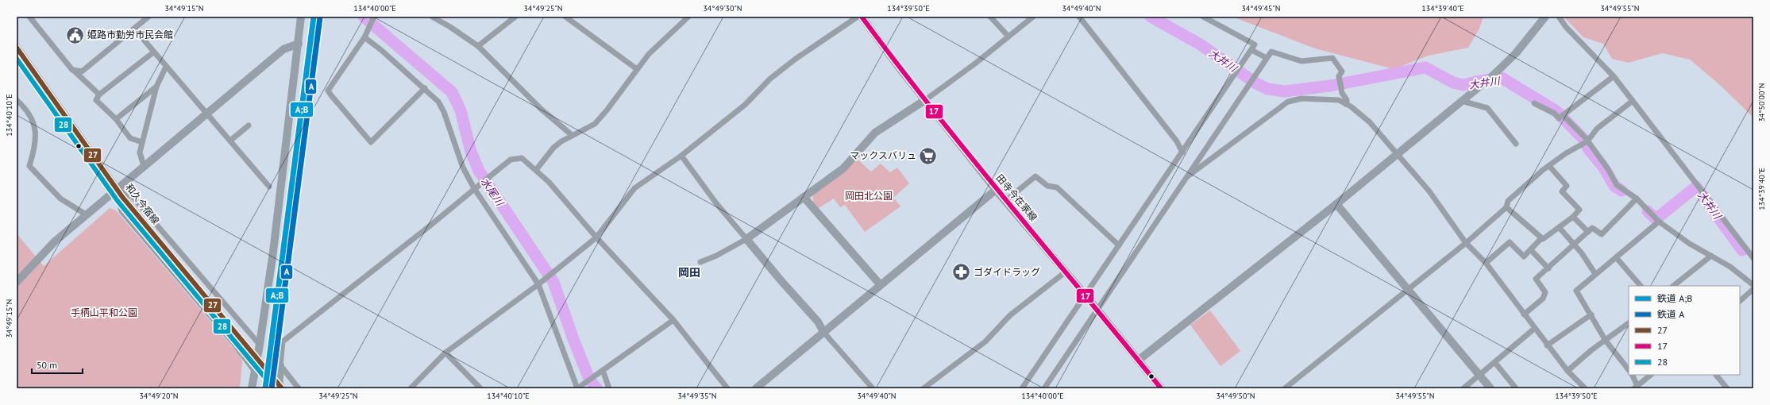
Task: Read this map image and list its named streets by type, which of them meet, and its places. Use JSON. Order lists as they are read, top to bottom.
{
  "streets": {
    "street": ["田寺今在家線", "和久今宿線"]
  },
  "districts": ["岡田"],
  "water": ["大井川", "水尾川"],
  "parks": ["岡田北公園", "手柄山平和公園"],
  "places": {
    "public building": ["姫路市勤労市民会館"],
    "supermarket": ["マックスバリュ"],
    "pharmacy": ["ゴダイドラッグ"]
  },
  "lines": [
    "rail line A;B",
    "transit line 17",
    "rail line A",
    "transit line 27",
    "transit line 28"
  ],
  "legend": [
    "鉄道 A;B",
    "鉄道 A",
    "27",
    "17",
    "28"
  ],
  "scale_bar": "50 m",
  "coordinates": [
    "34°49'15\"N",
    "134°40'00\"E",
    "34°49'25\"N",
    "34°49'30\"N",
    "134°39'50\"E",
    "34°49'40\"N",
    "34°49'45\"N",
    "134°39'40\"E",
    "34°49'55\"N",
    "34°50'00\"N",
    "134°40'10\"E",
    "34°49'20\"N",
    "34°49'35\"N",
    "34°49'50\"N"
  ]
}
